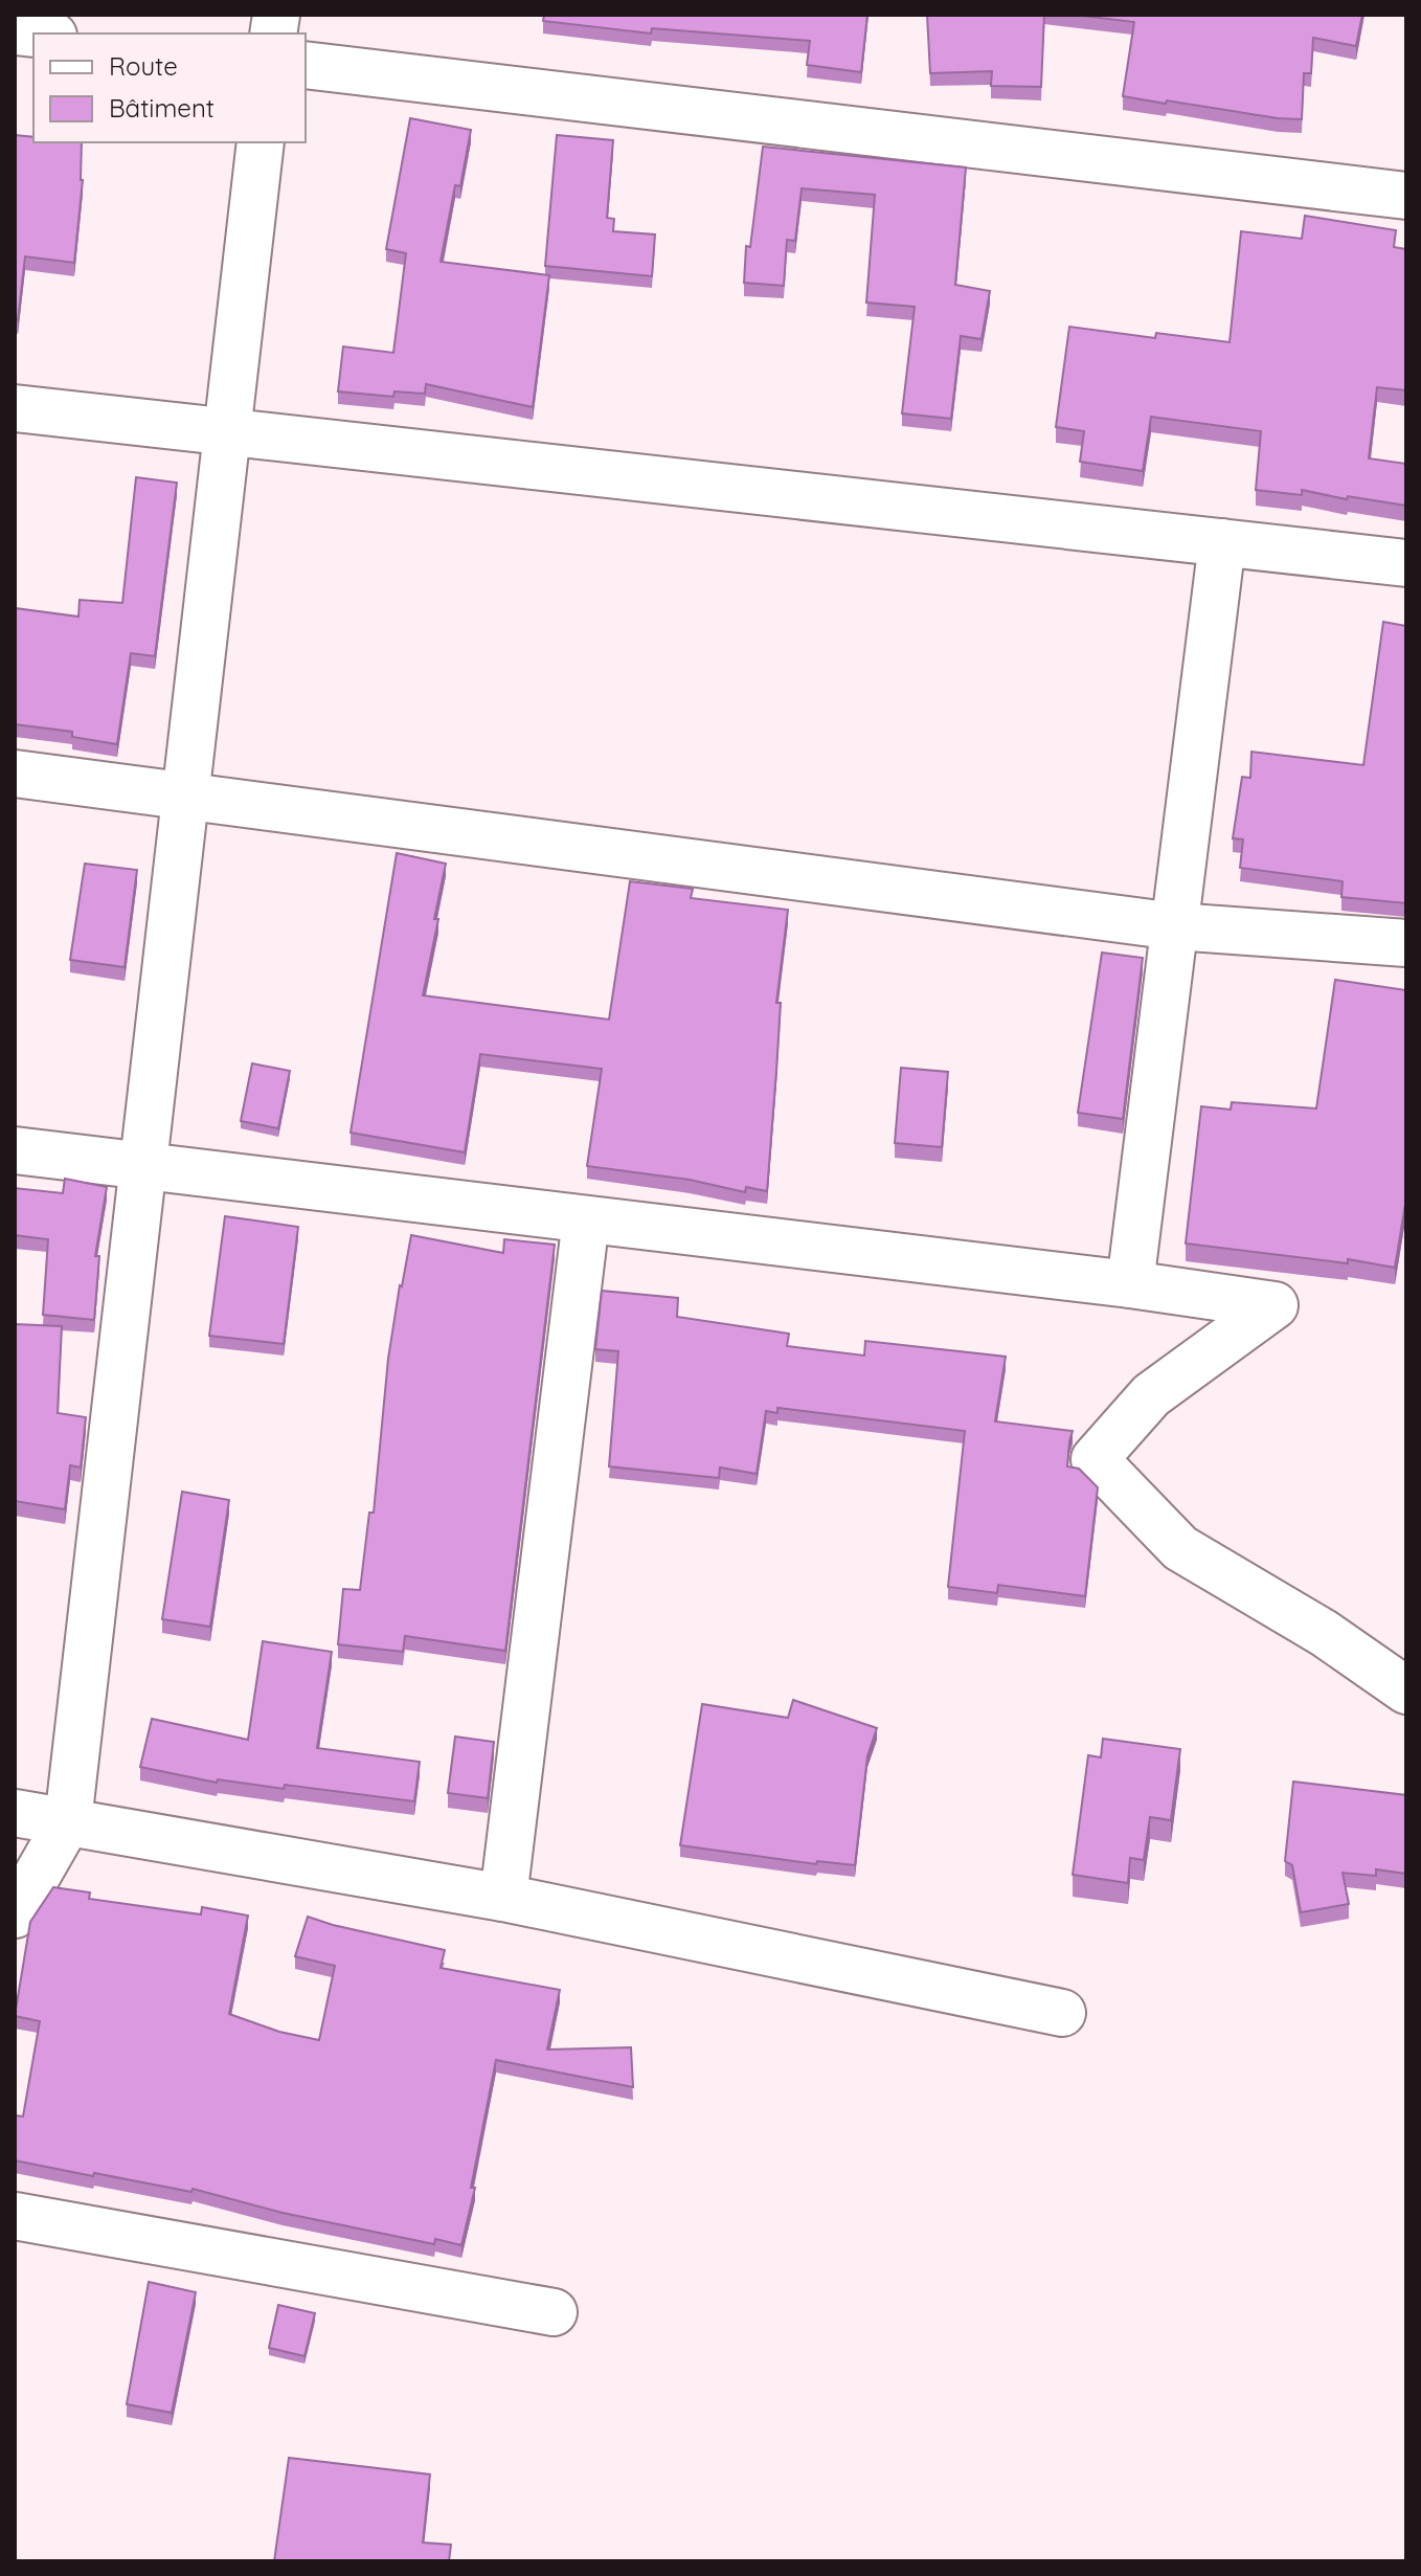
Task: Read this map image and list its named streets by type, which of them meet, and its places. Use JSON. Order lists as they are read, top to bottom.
{
  "legend": ["Route", "Bâtiment"]
}
